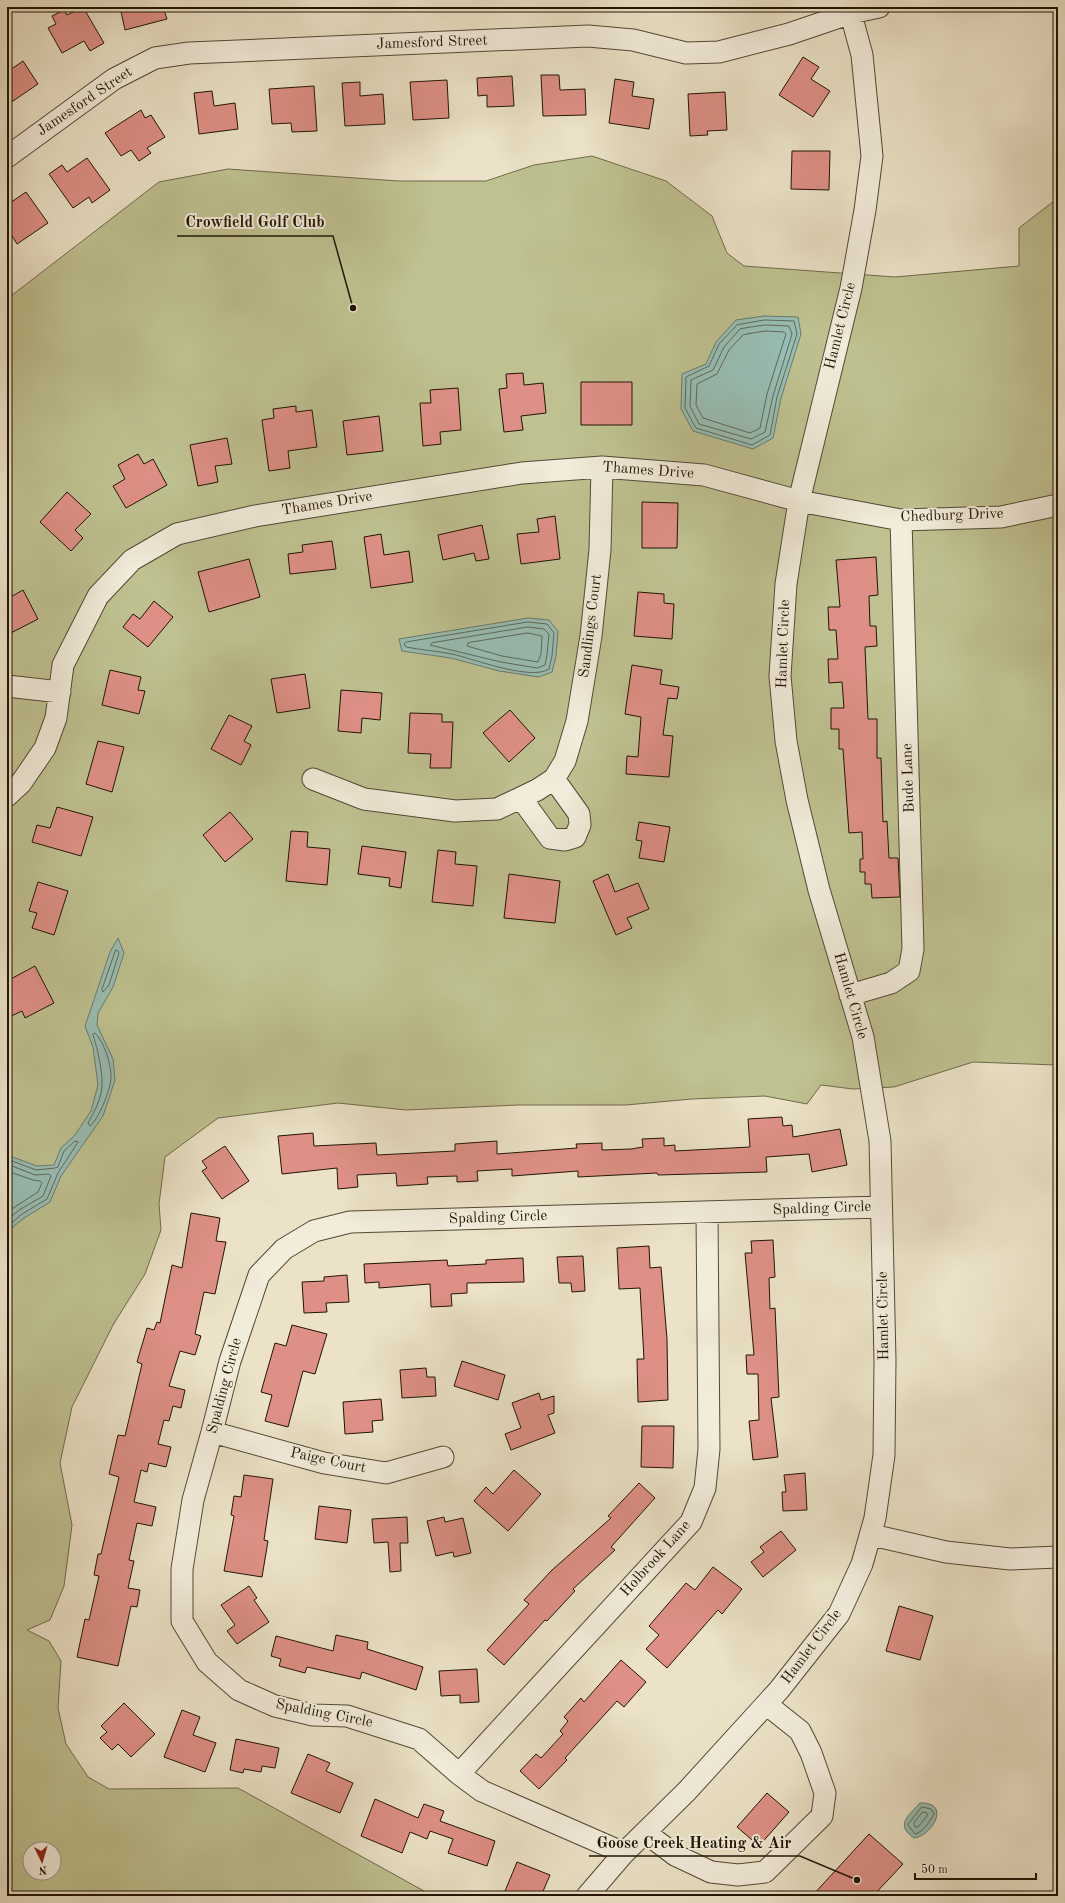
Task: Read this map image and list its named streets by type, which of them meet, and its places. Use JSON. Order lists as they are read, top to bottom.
{
  "streets": {
    "street": [
      "Jamesford Street",
      "Hamlet Circle",
      "Thames Drive",
      "Chedburg Drive",
      "Sandlings Court",
      "Bude Lane",
      "Spalding Circle",
      "Paige Court",
      "Holbrook Lane"
    ]
  },
  "crossings": [
    ["Jamesford Street", "Hamlet Circle"],
    ["Hamlet Circle", "Thames Drive"],
    ["Hamlet Circle", "Chedburg Drive"],
    ["Hamlet Circle", "Bude Lane"],
    ["Hamlet Circle", "Spalding Circle"],
    ["Thames Drive", "Chedburg Drive"],
    ["Thames Drive", "Sandlings Court"],
    ["Chedburg Drive", "Bude Lane"],
    ["Spalding Circle", "Paige Court"],
    ["Spalding Circle", "Holbrook Lane"]
  ],
  "places": ["Crowfield Golf Club", "Goose Creek Heating & Air"],
  "scale_bar": "50 m",
  "north": "bottom"
}
